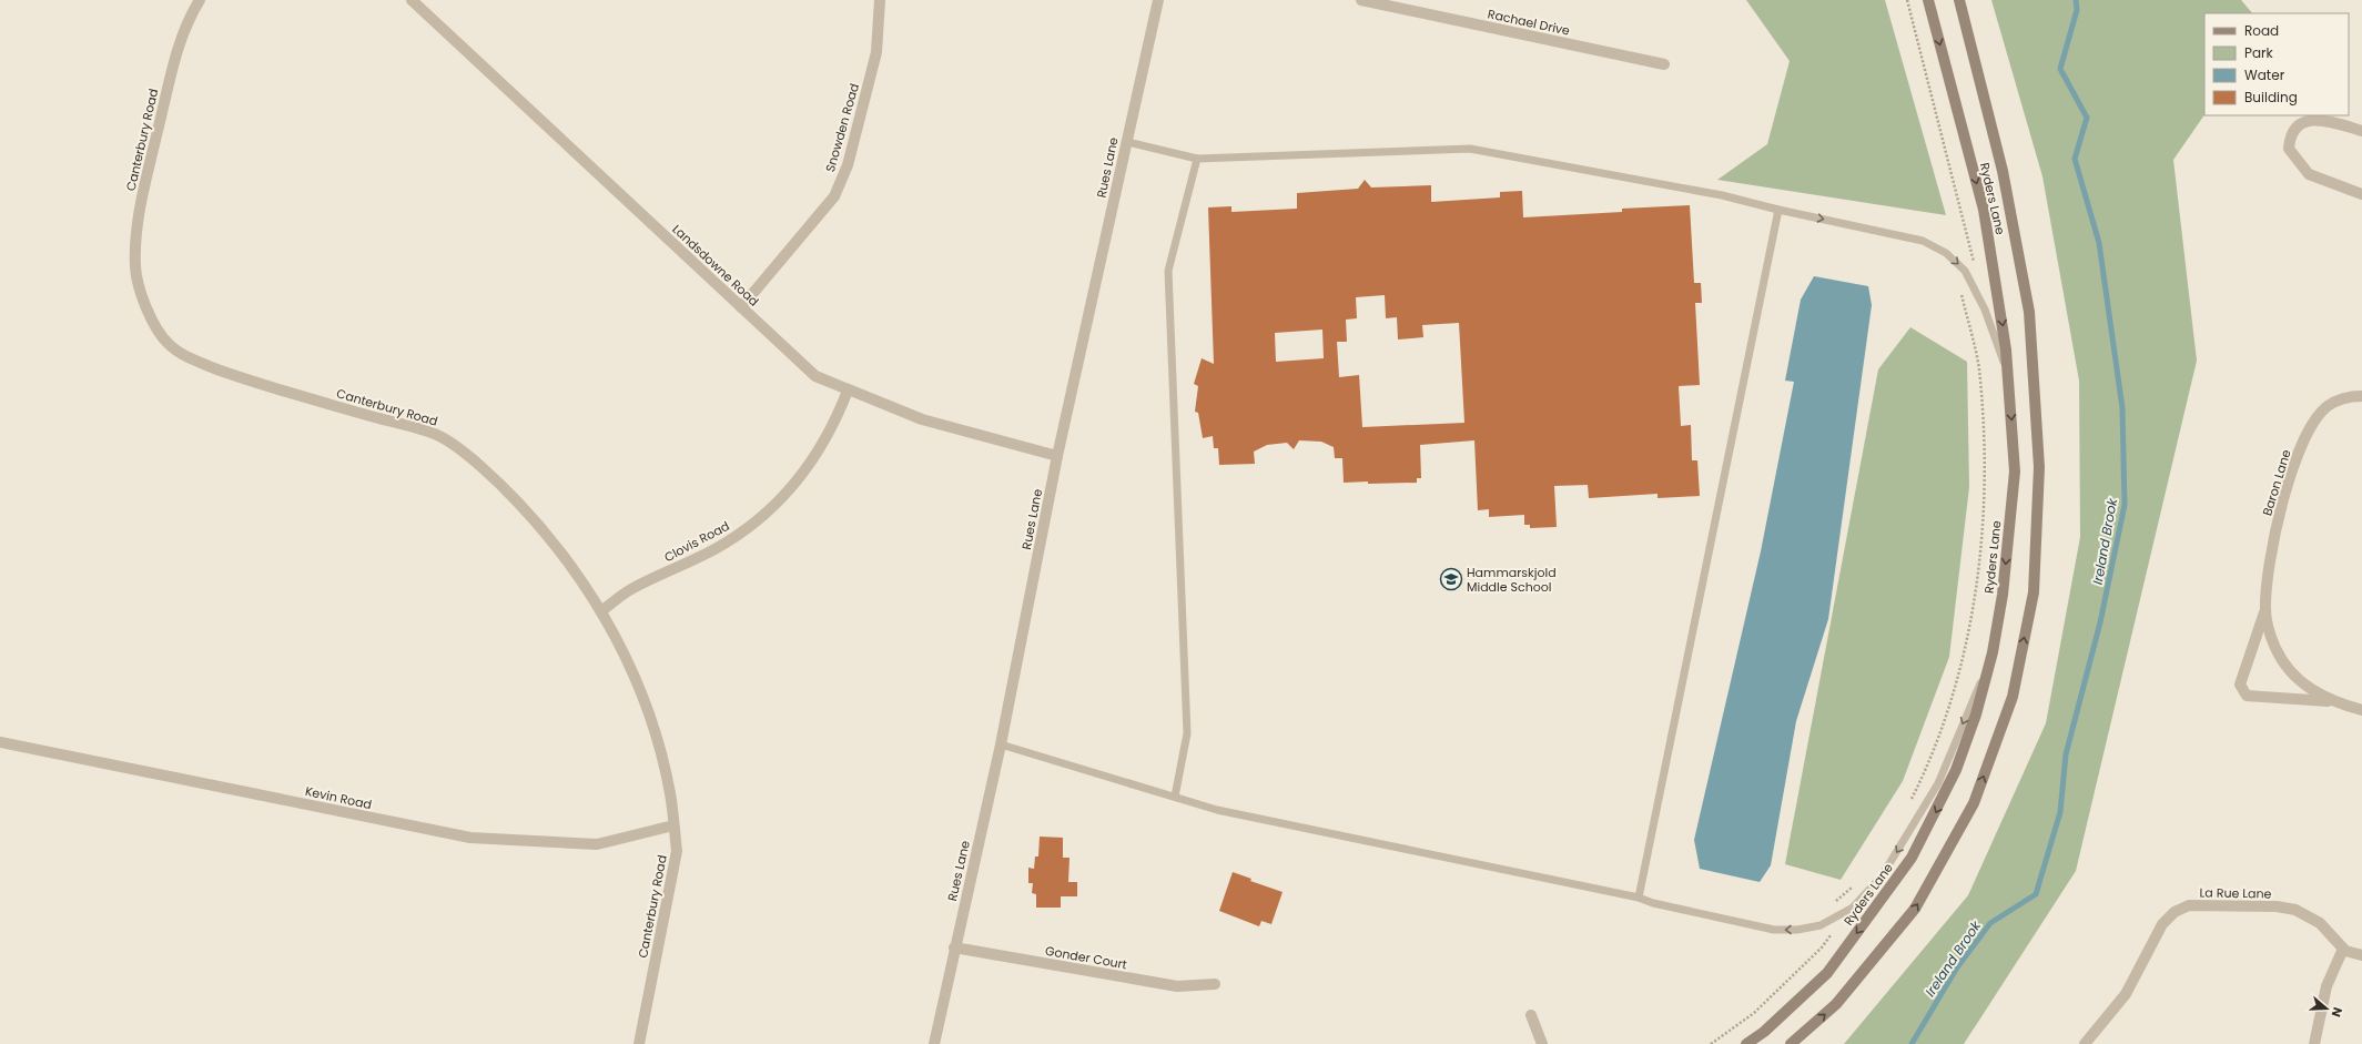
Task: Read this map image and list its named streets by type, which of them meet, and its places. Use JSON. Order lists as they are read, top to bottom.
{
  "streets": {
    "main road": ["Ryders Lane"],
    "street": [
      "Rachael Drive",
      "Snowden Road",
      "Canterbury Road",
      "Rues Lane",
      "Landsdowne Road",
      "Baron Lane",
      "Clovis Road",
      "Kevin Road",
      "La Rue Lane",
      "Gonder Court"
    ]
  },
  "crossings": [
    ["Snowden Road", "Landsdowne Road"],
    ["Canterbury Road", "Clovis Road"],
    ["Canterbury Road", "Kevin Road"],
    ["Rues Lane", "Landsdowne Road"],
    ["Rues Lane", "Gonder Court"],
    ["Landsdowne Road", "Clovis Road"]
  ],
  "water": ["Ireland Brook"],
  "places": {
    "school or university": ["Hammarskjold Middle School"]
  },
  "legend": [
    "Road",
    "Park",
    "Water",
    "Building"
  ],
  "north": "right"
}
